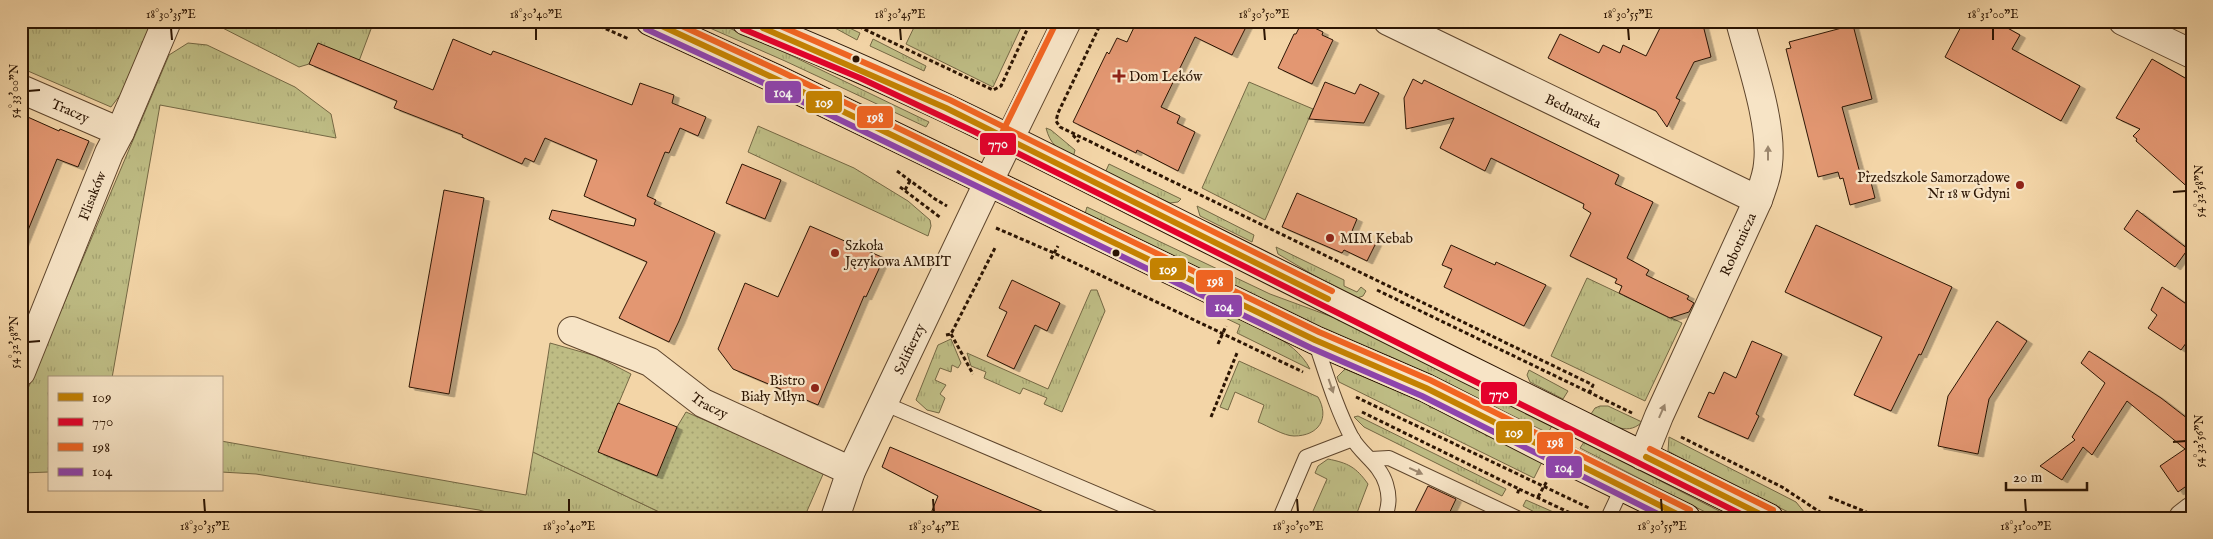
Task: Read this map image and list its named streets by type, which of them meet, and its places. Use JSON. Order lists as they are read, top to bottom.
{
  "streets": {
    "street": [
      "Traczy",
      "Bednarska",
      "Flisaków",
      "Robotnicza",
      "Szlifierzy"
    ]
  },
  "crossings": [
    ["Traczy", "Flisaków"],
    ["Traczy", "Szlifierzy"],
    ["Bednarska", "Robotnicza"]
  ],
  "one_way": ["Robotnicza"],
  "places": {
    "health": ["Dom Leków"],
    "other": [
      "Przedszkole Samorządowe Nr 18 w Gdyni",
      "MIM Kebab",
      "Szkoła Językowa AMBIT",
      "Bistro Biały Młyn"
    ]
  },
  "lines": [
    "transit line 109",
    "transit line 198",
    "transit line 770",
    "transit line 104"
  ],
  "legend": [
    "109",
    "770",
    "198",
    "104"
  ],
  "scale_bar": "20 m",
  "coordinates": [
    "18°30'35\"E",
    "18°30'40\"E",
    "18°30'45\"E",
    "18°30'50\"E",
    "18°30'55\"E",
    "18°31'00\"E",
    "54°33'00\"N",
    "54°32'58\"N",
    "54°32'56\"N"
  ]
}
